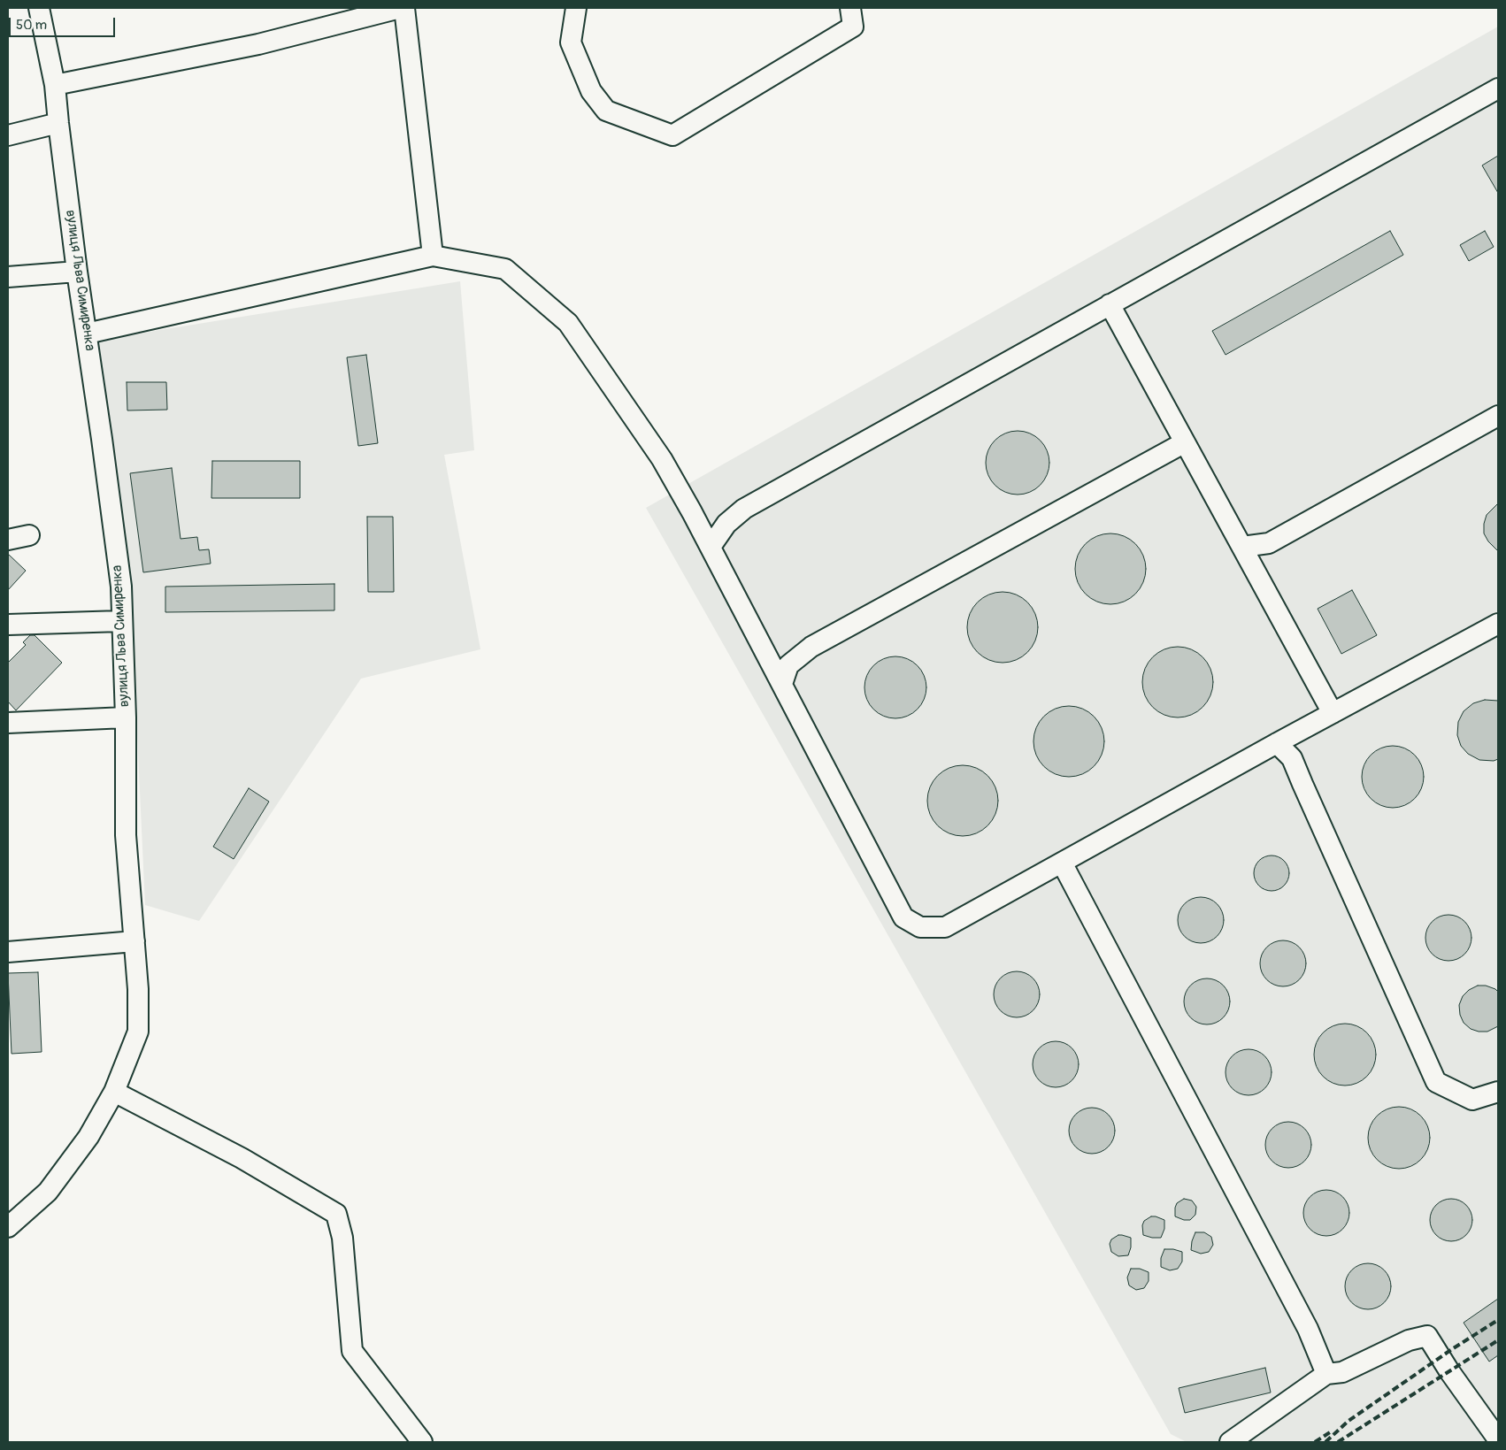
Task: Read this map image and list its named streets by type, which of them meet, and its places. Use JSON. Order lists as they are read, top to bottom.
{
  "streets": {
    "street": ["вулиця Льва Симиренка"]
  },
  "scale_bar": "50 m"
}
